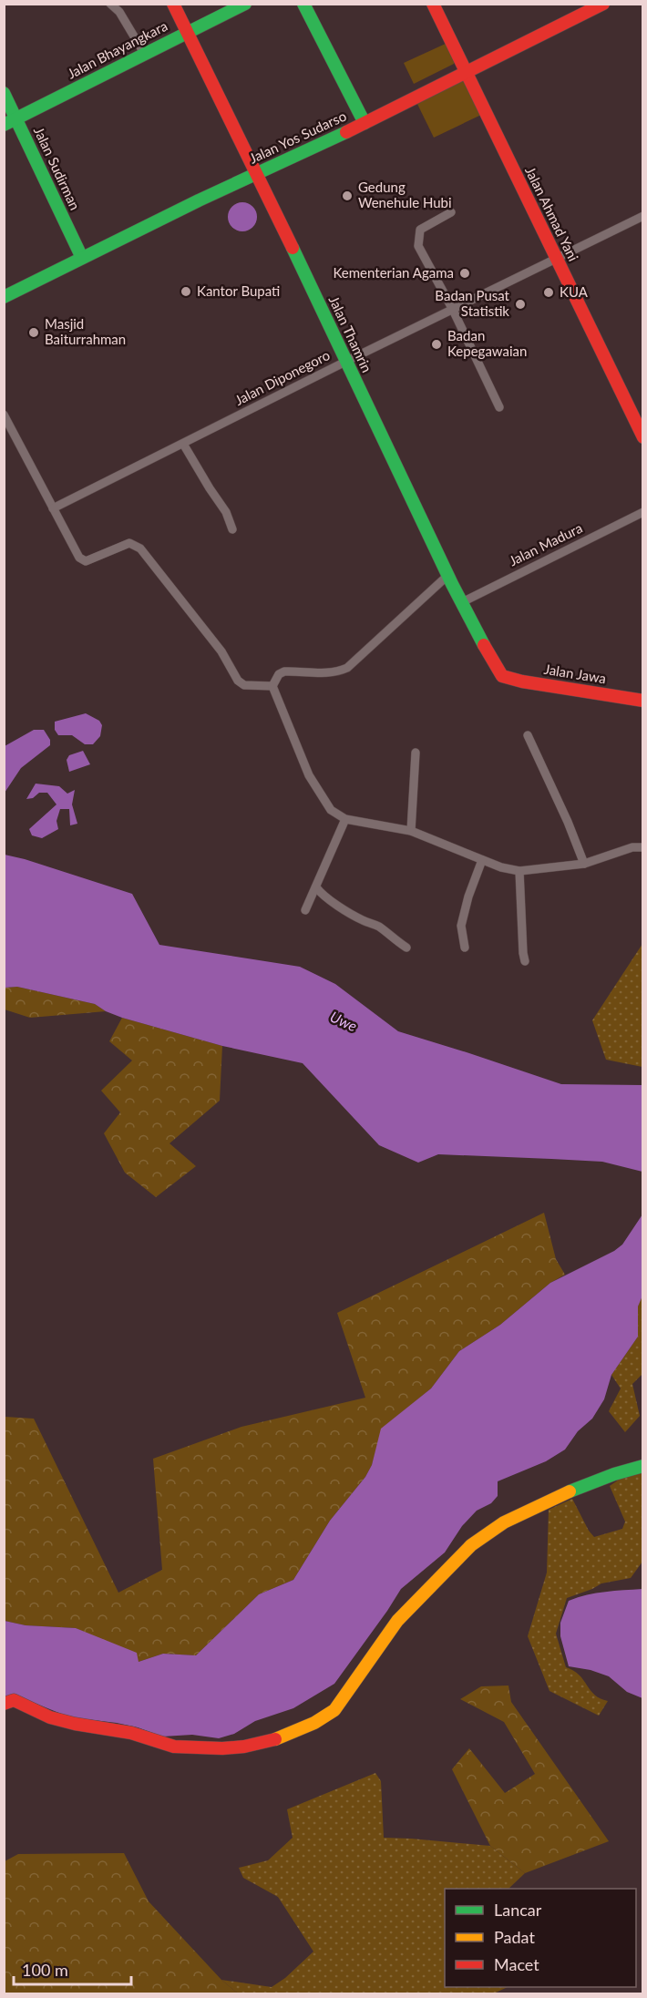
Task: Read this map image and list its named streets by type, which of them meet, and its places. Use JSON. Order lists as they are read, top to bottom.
{
  "streets": {
    "main road": [
      "Jalan Bhayangkara",
      "Jalan Yos Sudarso",
      "Jalan Sudirman",
      "Jalan Ahmad Yani",
      "Jalan Thamrin",
      "Jalan Jawa"
    ],
    "street": ["Jalan Diponegoro", "Jalan Madura"]
  },
  "crossings": [
    ["Jalan Bhayangkara", "Jalan Sudirman"],
    ["Jalan Bhayangkara", "Jalan Thamrin"],
    ["Jalan Yos Sudarso", "Jalan Sudirman"],
    ["Jalan Yos Sudarso", "Jalan Ahmad Yani"],
    ["Jalan Yos Sudarso", "Jalan Thamrin"],
    ["Jalan Ahmad Yani", "Jalan Diponegoro"],
    ["Jalan Thamrin", "Jalan Diponegoro"],
    ["Jalan Thamrin", "Jalan Madura"],
    ["Jalan Thamrin", "Jalan Jawa"]
  ],
  "water": ["Uwe"],
  "places": [
    "Gedung Wenehule Hubi",
    "Kementerian Agama",
    "Kantor Bupati",
    "KUA",
    "Badan Pusat Statistik",
    "Masjid Baiturrahman",
    "Badan Kepegawaian"
  ],
  "legend": ["Lancar", "Padat", "Macet"],
  "scale_bar": "100 m"
}
